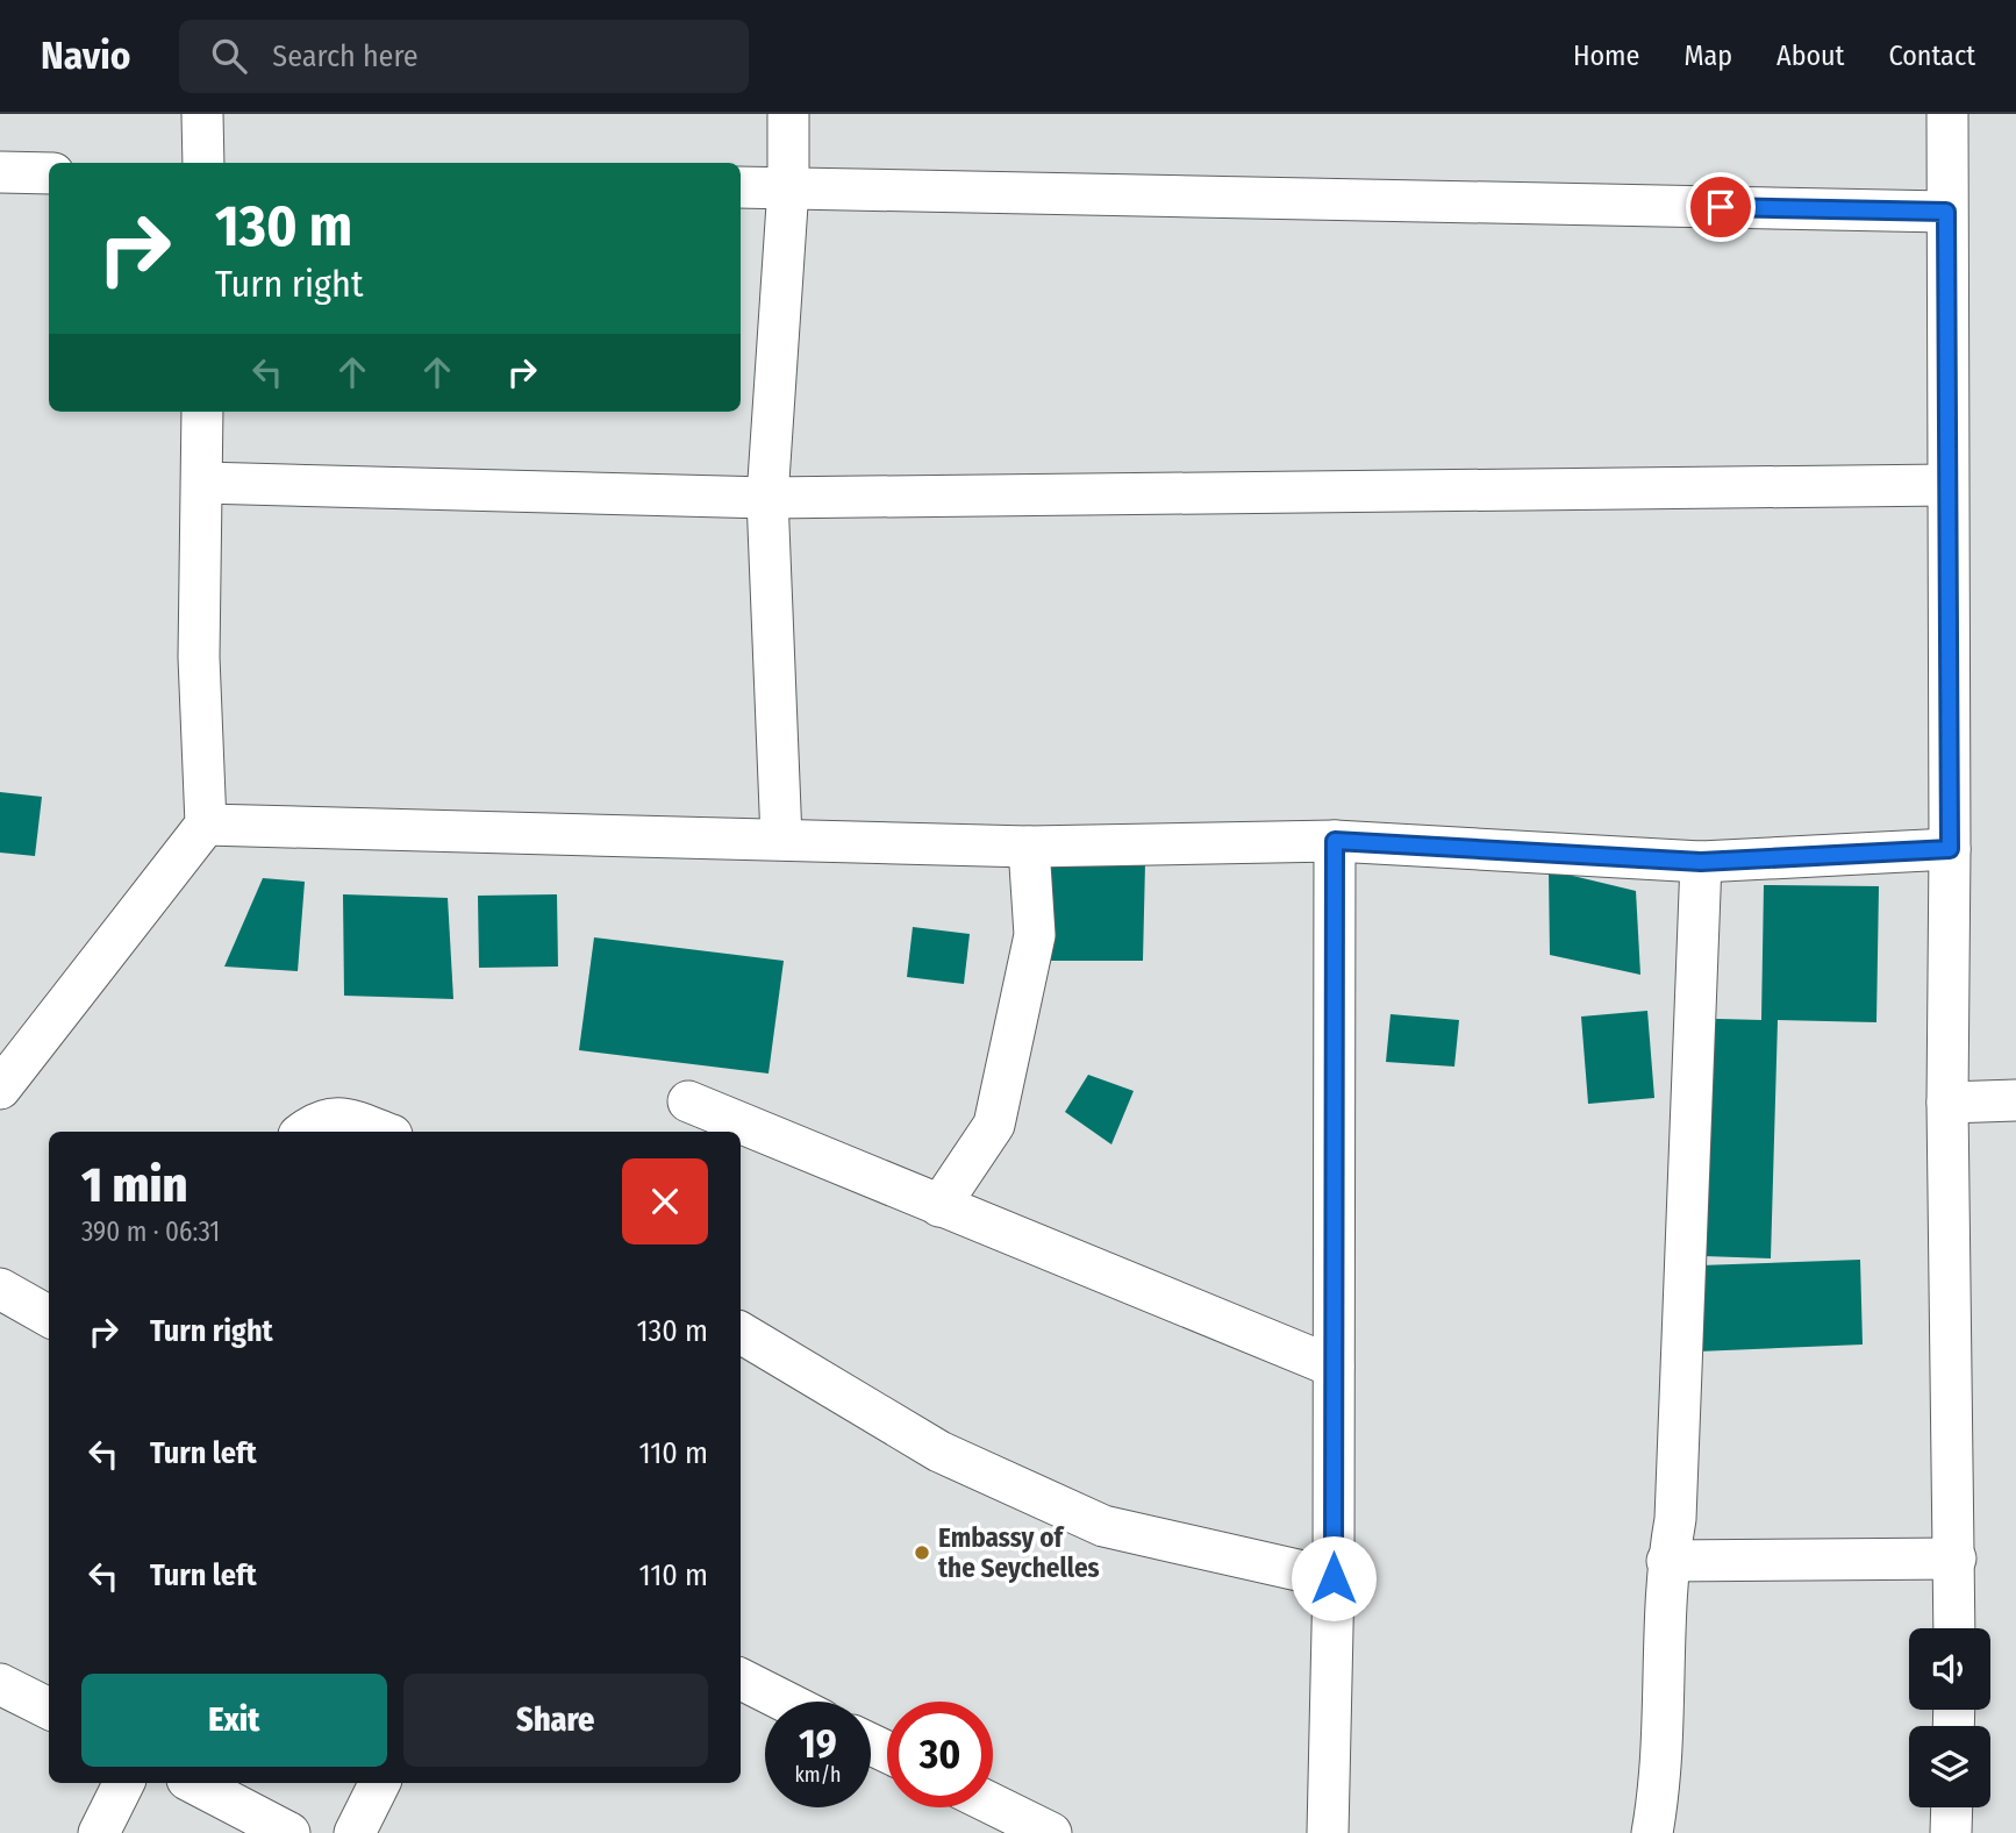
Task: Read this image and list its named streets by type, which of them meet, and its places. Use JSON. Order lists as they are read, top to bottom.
{
  "places": ["Embassy of the Seychelles"],
  "page": {
    "header": "Navio",
    "search": "Search here",
    "nav": [
      "Home",
      "Map",
      "About",
      "Contact"
    ],
    "turn": ["130 m", "Turn right"],
    "heading": ["1 min", "390 m · 06:31"],
    "list": [
      {
        "name": "Turn right",
        "value": "130 m"
      },
      {
        "name": "Turn left",
        "value": "110 m"
      },
      {
        "name": "Turn left",
        "value": "110 m"
      }
    ],
    "buttons": ["Exit", "Share"],
    "speed": "19 km/h",
    "limit": "30"
  }
}
